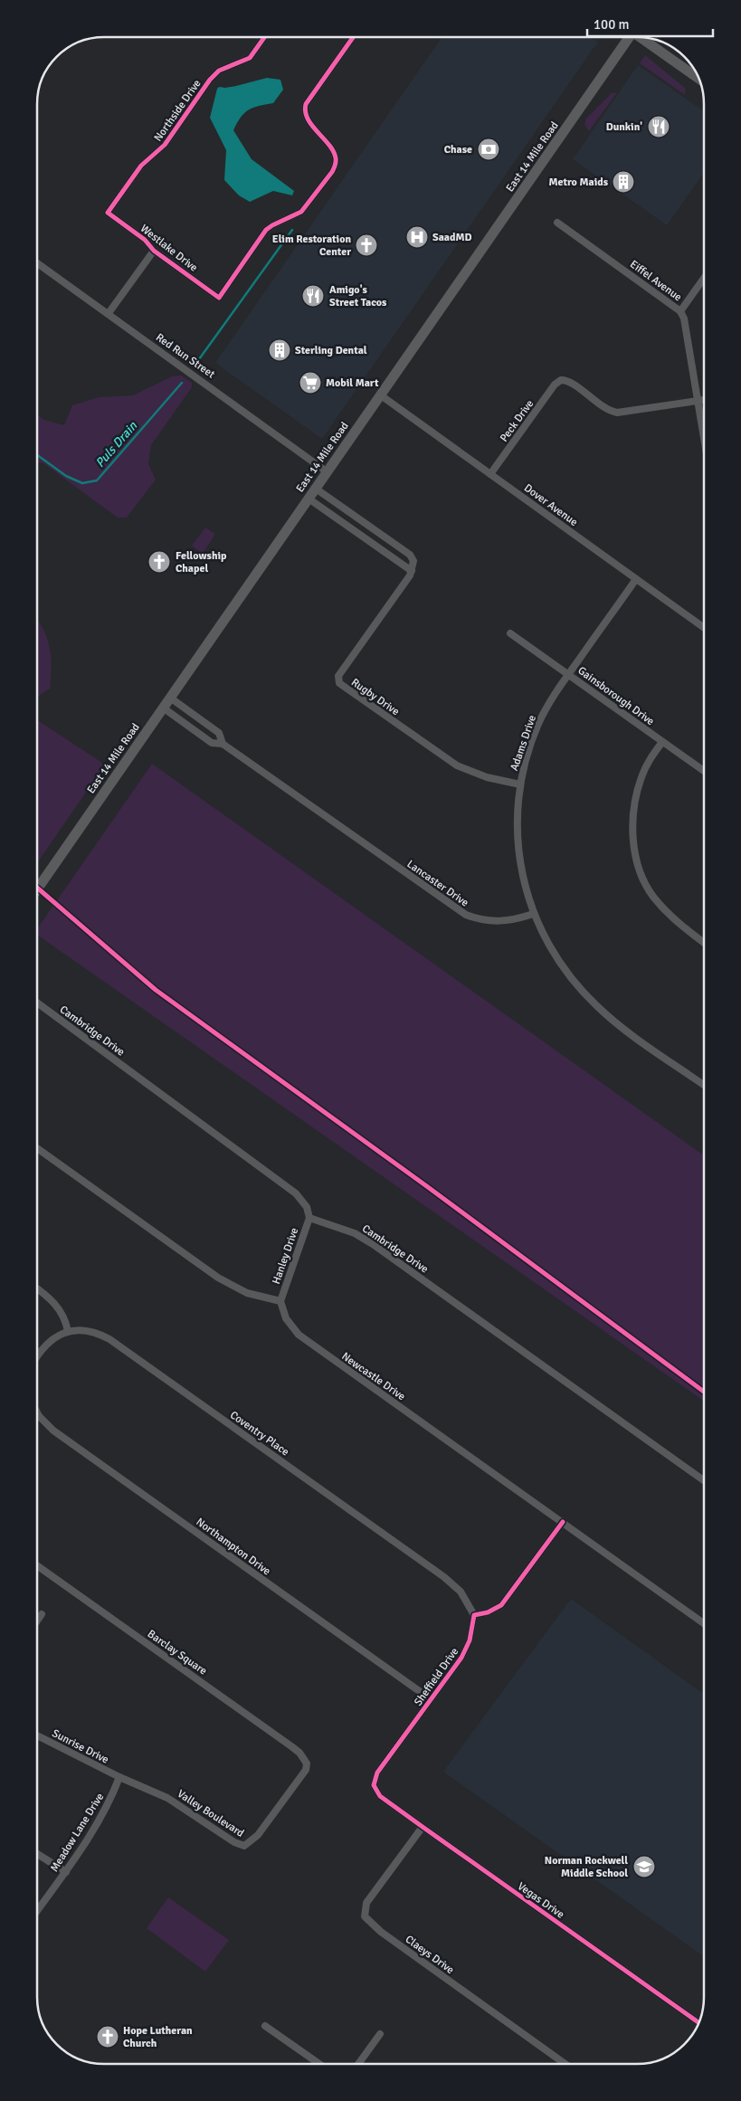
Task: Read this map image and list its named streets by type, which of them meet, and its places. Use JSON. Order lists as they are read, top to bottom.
{
  "streets": {
    "main road": ["East 14 Mile Road"],
    "street": [
      "Northside Drive",
      "Westlake Drive",
      "Eiffel Avenue",
      "Red Run Street",
      "Peck Drive",
      "Dover Avenue",
      "Gainsborough Drive",
      "Rugby Drive",
      "Adams Drive",
      "Lancaster Drive",
      "Cambridge Drive",
      "Hanley Drive",
      "Newcastle Drive",
      "Coventry Place",
      "Northampton Drive",
      "Barclay Square",
      "Sheffield Drive",
      "Sunrise Drive",
      "Valley Boulevard",
      "Meadow Lane Drive",
      "Vegas Drive",
      "Claeys Drive"
    ]
  },
  "crossings": [
    ["Northside Drive", "Westlake Drive"],
    ["East 14 Mile Road", "Red Run Street"],
    ["East 14 Mile Road", "Dover Avenue"],
    ["East 14 Mile Road", "Lancaster Drive"],
    ["Westlake Drive", "Red Run Street"],
    ["Eiffel Avenue", "Peck Drive"],
    ["Peck Drive", "Dover Avenue"],
    ["Dover Avenue", "Adams Drive"],
    ["Gainsborough Drive", "Adams Drive"],
    ["Rugby Drive", "Adams Drive"],
    ["Adams Drive", "Lancaster Drive"],
    ["Cambridge Drive", "Hanley Drive"],
    ["Hanley Drive", "Newcastle Drive"],
    ["Coventry Place", "Sheffield Drive"],
    ["Northampton Drive", "Sheffield Drive"],
    ["Barclay Square", "Valley Boulevard"],
    ["Sheffield Drive", "Vegas Drive"],
    ["Sunrise Drive", "Valley Boulevard"],
    ["Sunrise Drive", "Meadow Lane Drive"],
    ["Valley Boulevard", "Meadow Lane Drive"],
    ["Vegas Drive", "Claeys Drive"]
  ],
  "water": ["Puls Drain"],
  "places": {
    "restaurant": ["Dunkin'", "Amigo's Street Tacos"],
    "bank": ["Chase"],
    "building": ["Metro Maids", "Sterling Dental"],
    "hospital": ["SaadMD"],
    "church": ["Elim Restoration Center", "Fellowship Chapel", "Hope Lutheran Church"],
    "supermarket": ["Mobil Mart"],
    "school or university": ["Norman Rockwell Middle School"]
  },
  "scale_bar": "100 m"
}
